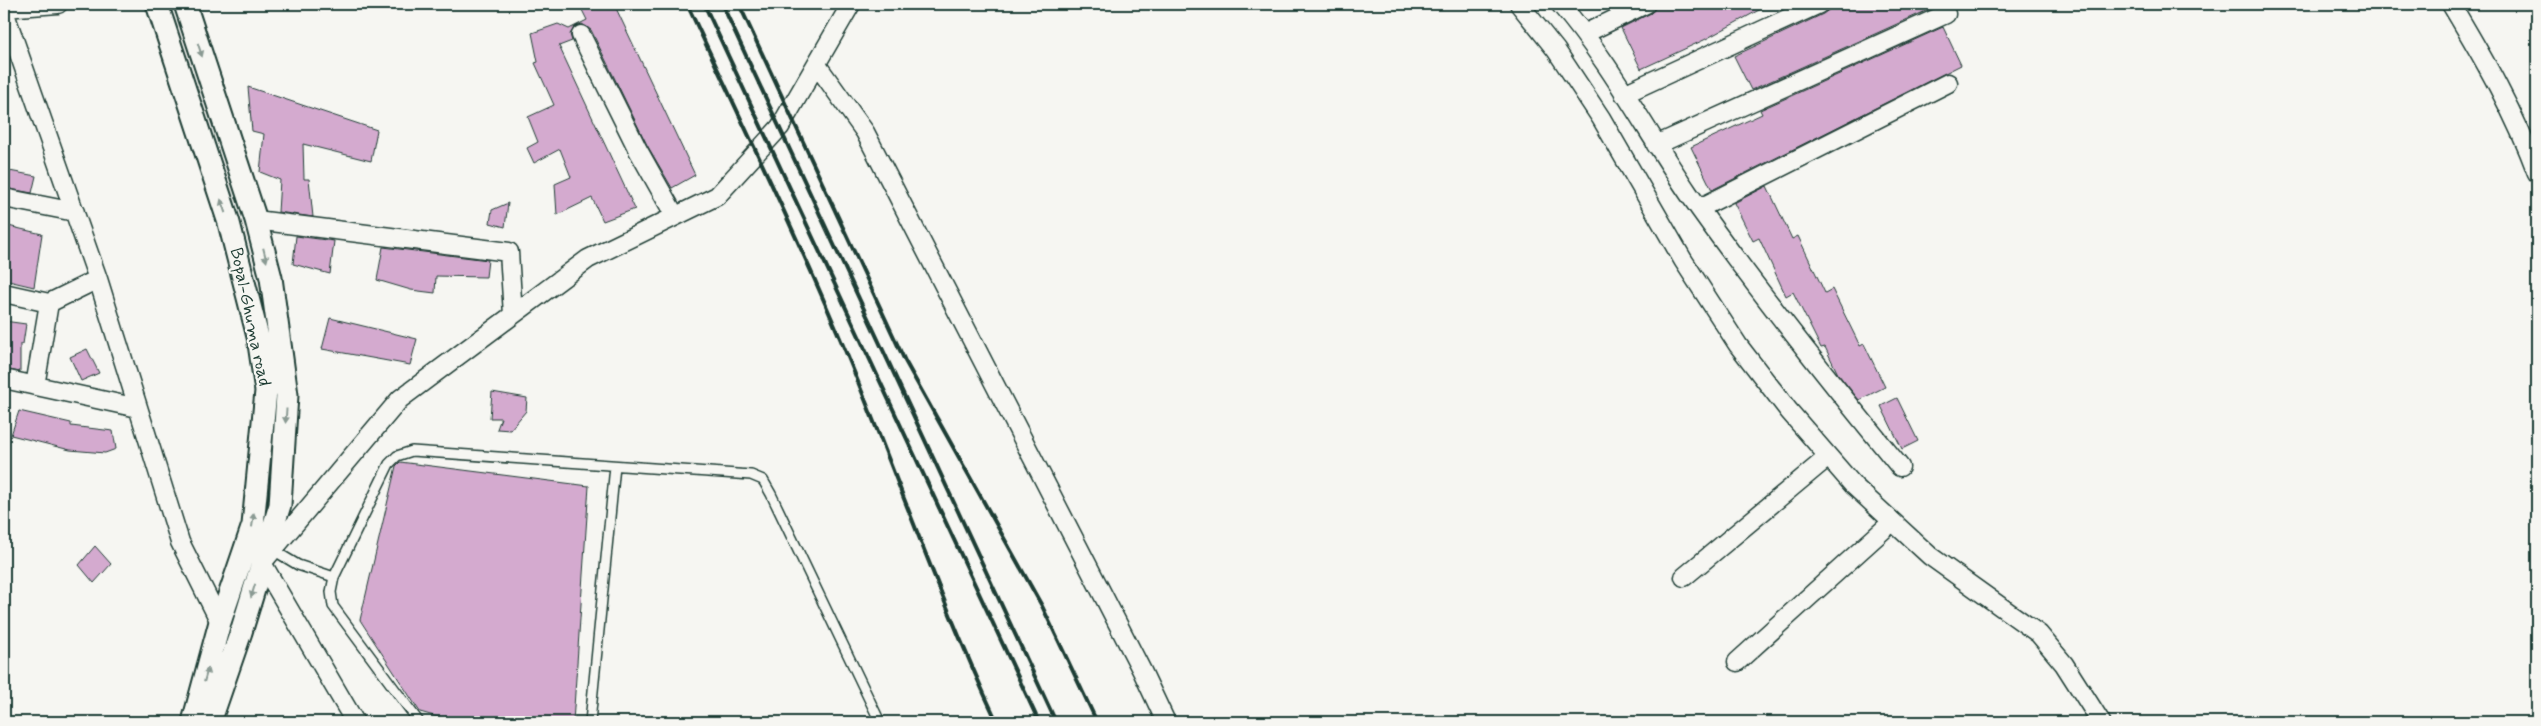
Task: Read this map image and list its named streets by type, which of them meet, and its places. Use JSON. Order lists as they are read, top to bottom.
{
  "streets": {
    "street": ["Bopal-Ghuma road"]
  }
}
